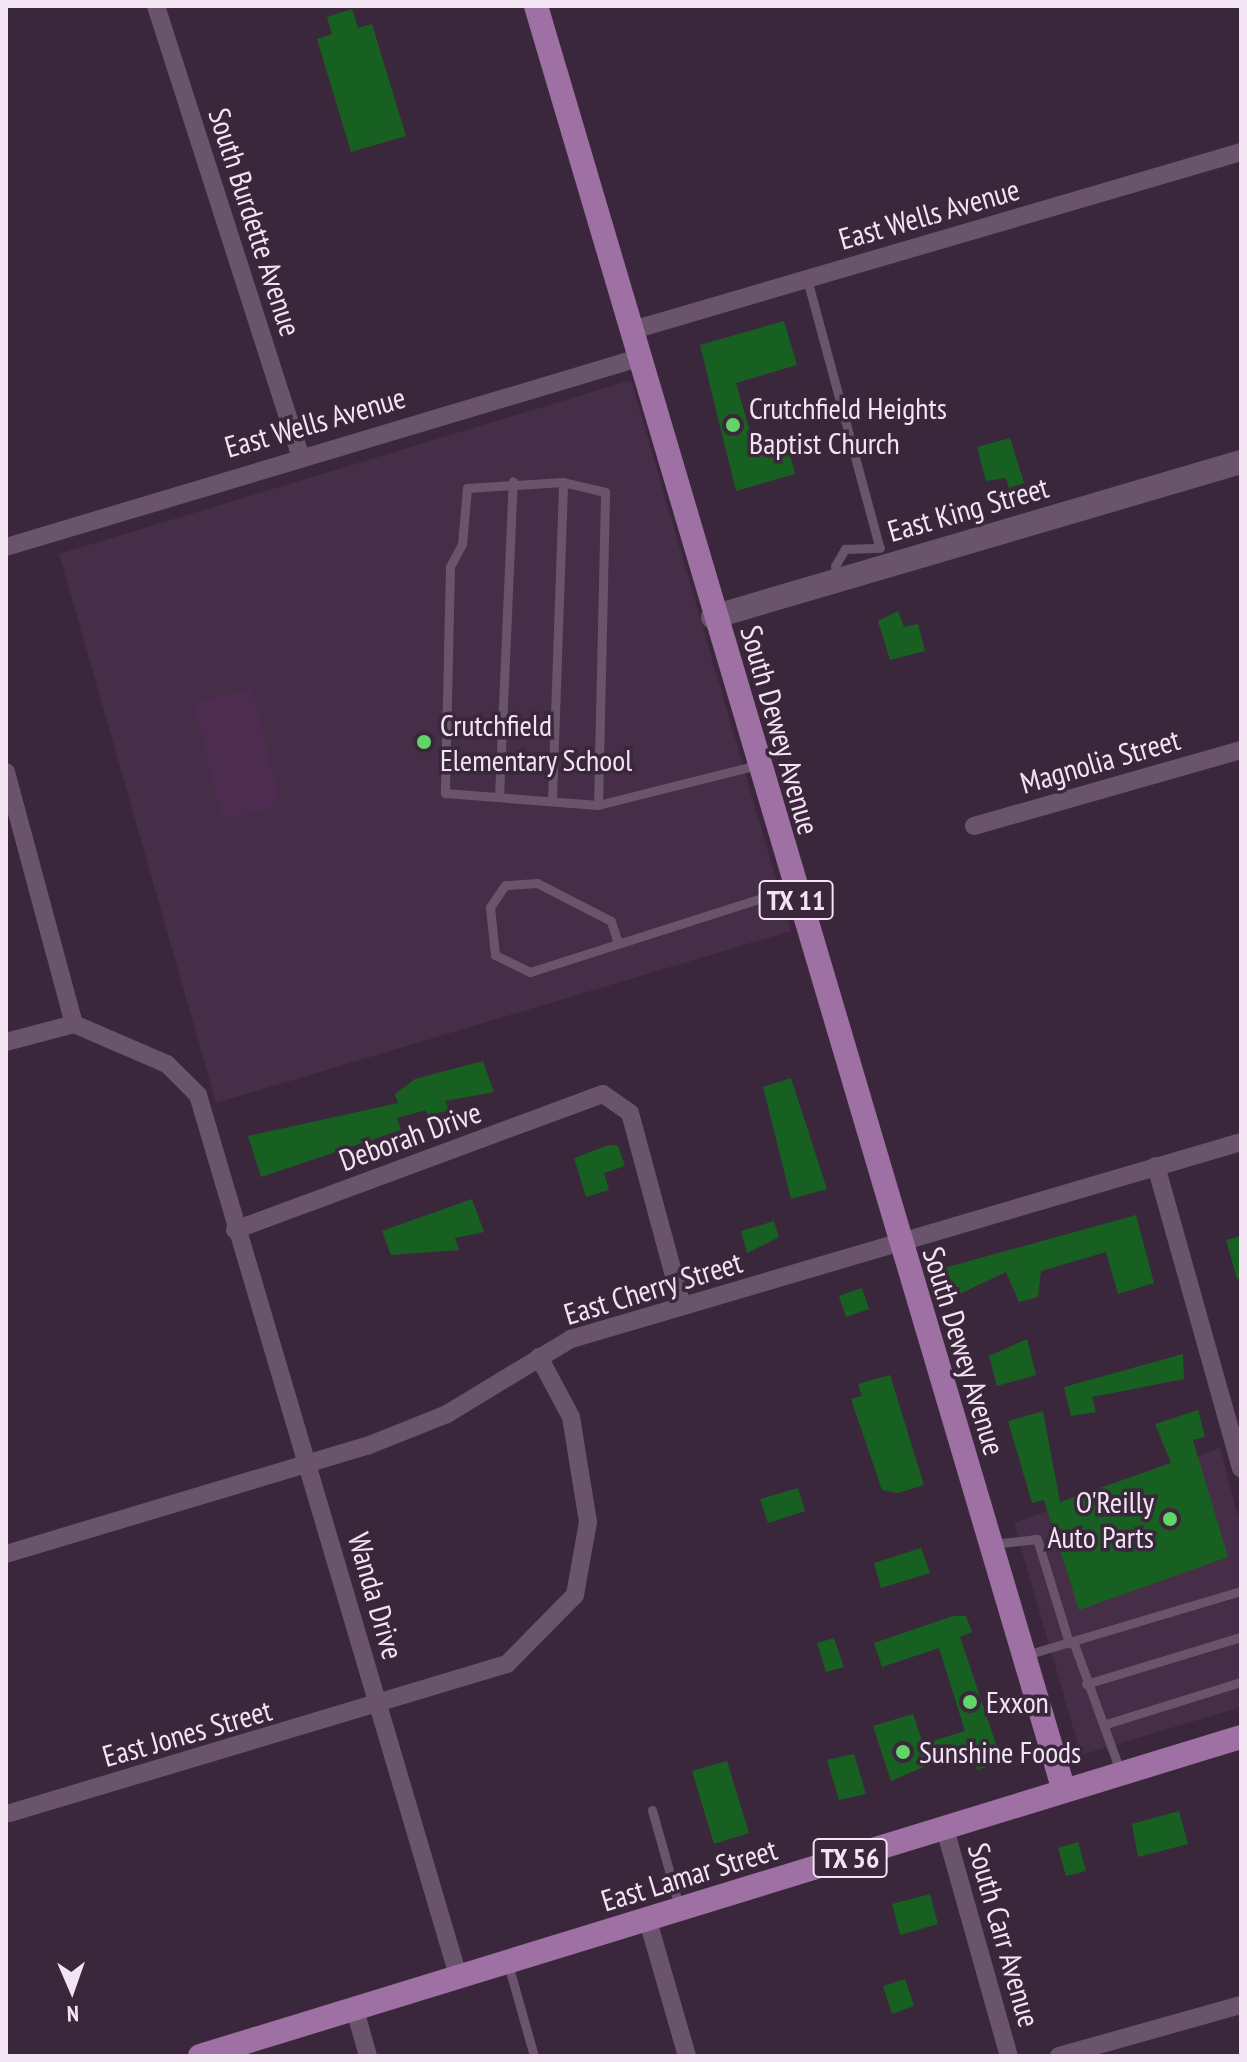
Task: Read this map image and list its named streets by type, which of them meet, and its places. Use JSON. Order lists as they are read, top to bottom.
{
  "streets": {
    "main road": [
      "South Dewey Avenue",
      "TX 11",
      "TX 56",
      "East Lamar Street"
    ],
    "street": [
      "East Wells Avenue",
      "South Burdette Avenue",
      "East King Street",
      "Magnolia Street",
      "Deborah Drive",
      "East Cherry Street",
      "Wanda Drive",
      "East Jones Street",
      "South Carr Avenue"
    ]
  },
  "crossings": [
    ["East Wells Avenue", "South Burdette Avenue"],
    ["East Wells Avenue", "South Dewey Avenue"],
    ["East King Street", "South Dewey Avenue"],
    ["South Dewey Avenue", "East Cherry Street"],
    ["South Dewey Avenue", "East Lamar Street"],
    ["Deborah Drive", "East Cherry Street"],
    ["Deborah Drive", "Wanda Drive"],
    ["East Cherry Street", "Wanda Drive"],
    ["East Cherry Street", "East Jones Street"],
    ["Wanda Drive", "East Jones Street"],
    ["Wanda Drive", "East Lamar Street"],
    ["East Lamar Street", "South Carr Avenue"]
  ],
  "places": [
    "Crutchfield Heights Baptist Church",
    "Crutchfield Elementary School",
    "O'Reilly Auto Parts",
    "Exxon",
    "Sunshine Foods"
  ],
  "north": "bottom"
}
